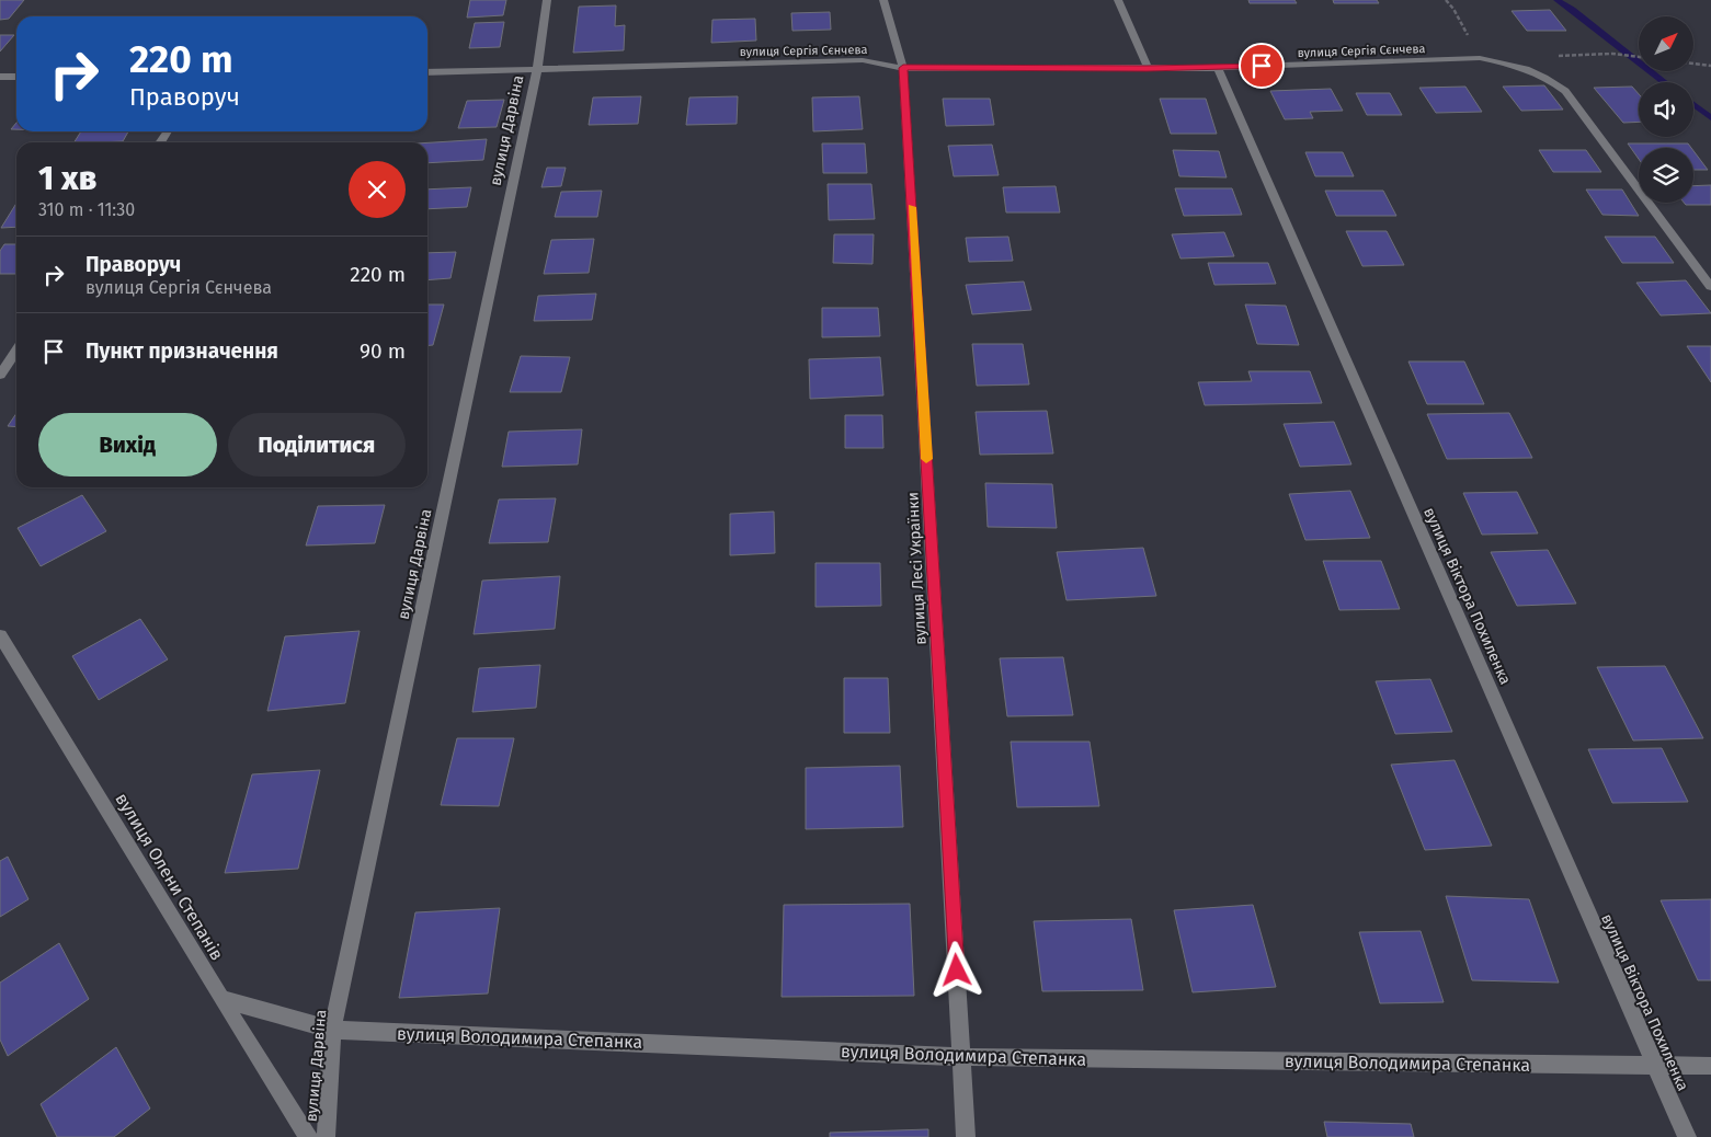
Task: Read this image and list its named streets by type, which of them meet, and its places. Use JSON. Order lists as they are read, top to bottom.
{
  "streets": {
    "street": [
      "вулиця Сергія Сєнчева",
      "вулиця Дарвіна",
      "вулиця Лесі Українки",
      "вулиця Віктора Похиленка",
      "вулиця Олени Степанів",
      "вулиця Володимира Степанка"
    ]
  },
  "crossings": [
    ["вулиця Сергія Сєнчева", "вулиця Дарвіна"],
    ["вулиця Сергія Сєнчева", "вулиця Лесі Українки"],
    ["вулиця Сергія Сєнчева", "вулиця Віктора Похиленка"],
    ["вулиця Дарвіна", "вулиця Володимира Степанка"],
    ["вулиця Лесі Українки", "вулиця Володимира Степанка"],
    ["вулиця Віктора Похиленка", "вулиця Володимира Степанка"],
    ["вулиця Олени Степанів", "вулиця Володимира Степанка"]
  ],
  "north": "top right",
  "page": {
    "turn": ["220 m", "Праворуч"],
    "heading": ["1 хв", "310 m · 11:30"],
    "list": [
      {
        "name": "Праворуч",
        "note": "вулиця Сергія Сєнчева",
        "value": "220 m"
      },
      {
        "name": "Пункт призначення",
        "value": "90 m"
      }
    ],
    "buttons": ["Вихід", "Поділитися"]
  }
}
